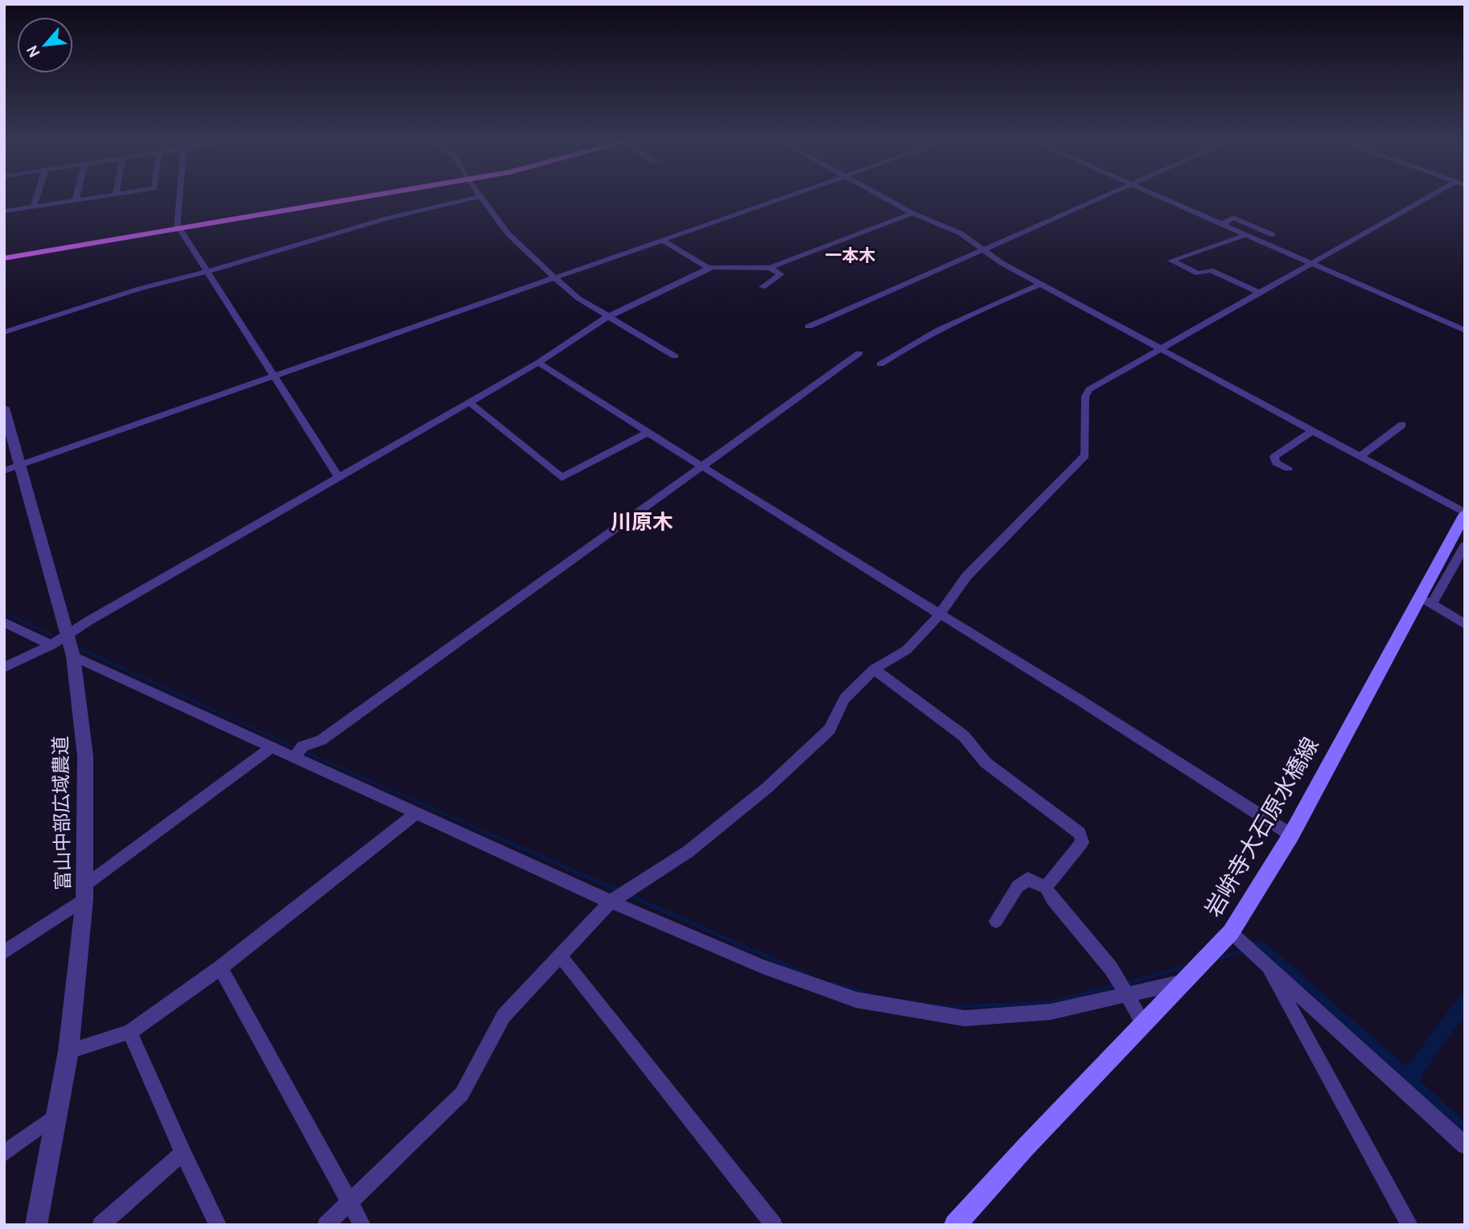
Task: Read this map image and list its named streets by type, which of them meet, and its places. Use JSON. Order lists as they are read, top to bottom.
{
  "streets": {
    "main road": ["岩峅寺大石原水橋線"],
    "street": ["富山中部広域農道"]
  },
  "districts": ["一本木", "川原木"],
  "north": "bottom left"
}
